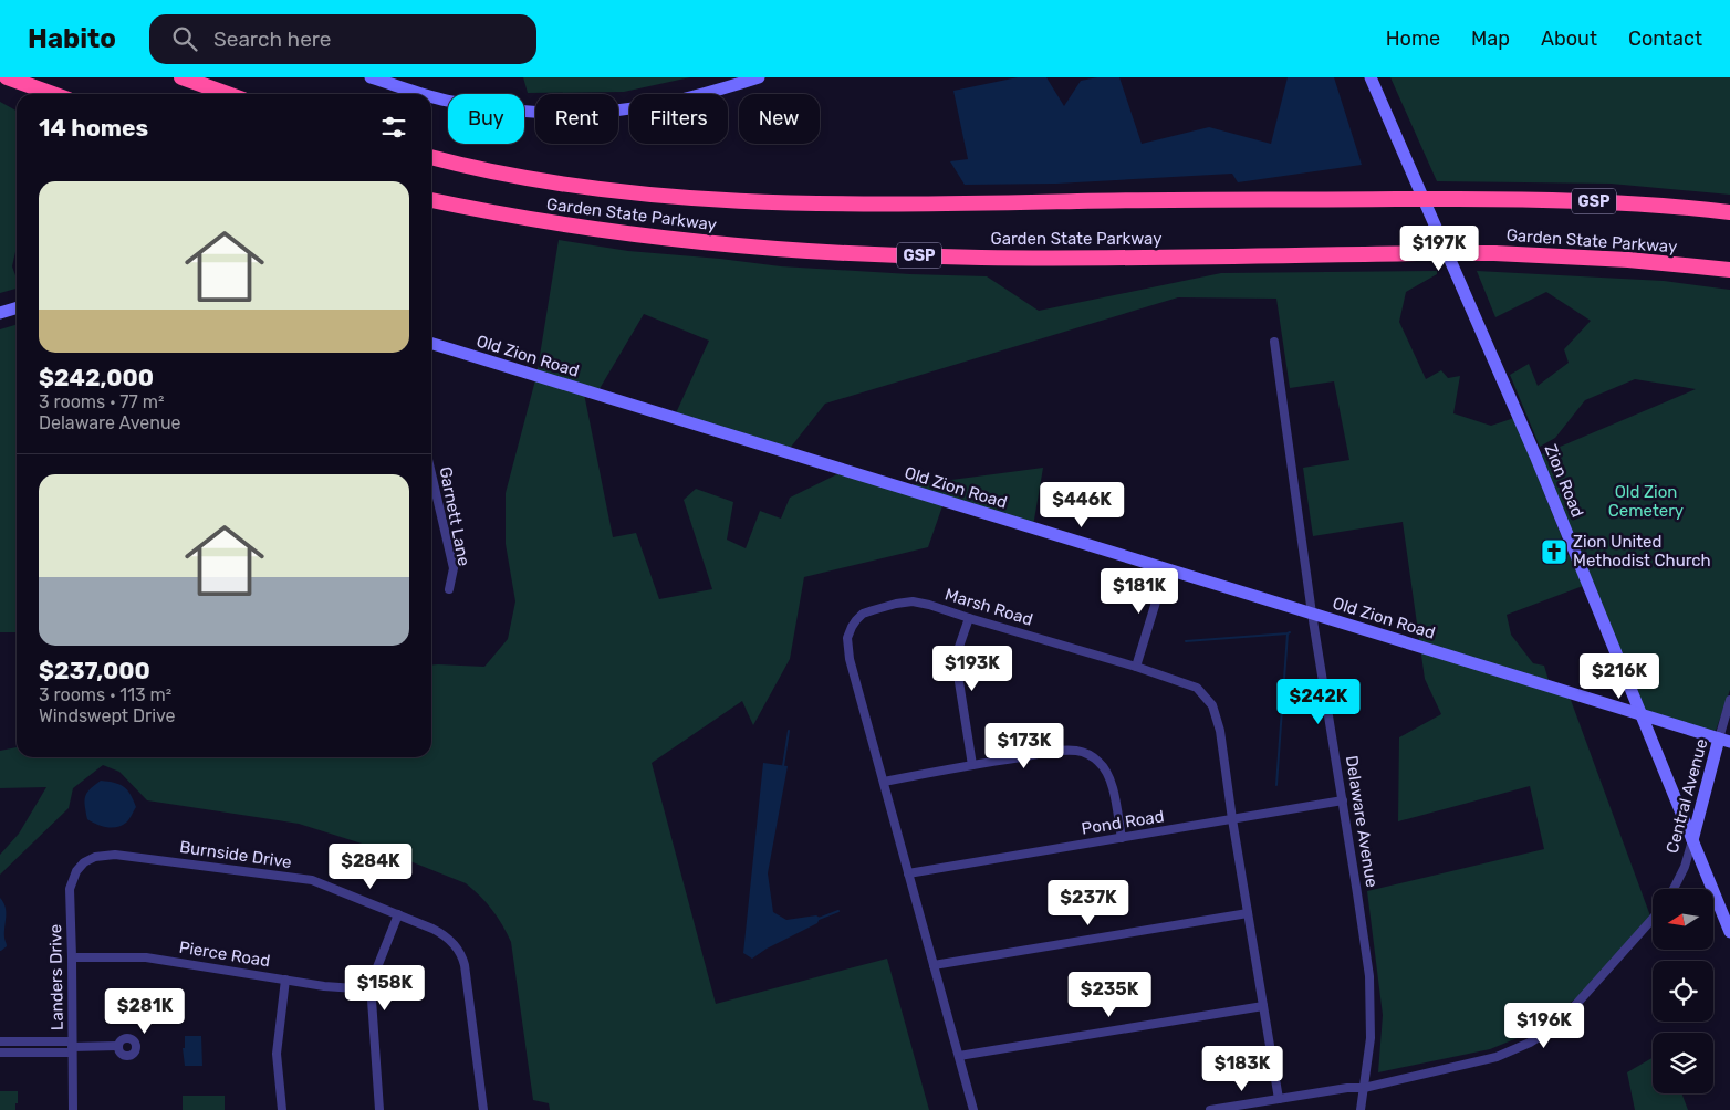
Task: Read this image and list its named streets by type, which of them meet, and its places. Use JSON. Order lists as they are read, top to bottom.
{
  "streets": {
    "highway": ["GSP", "Garden State Parkway"],
    "street": [
      "Old Zion Road",
      "Zion Road",
      "Garnett Lane",
      "Marsh Road",
      "Central Avenue",
      "Delaware Avenue",
      "Pond Road",
      "Burnside Drive",
      "Pierce Road",
      "Landers Drive"
    ]
  },
  "crossings": [
    ["Old Zion Road", "Zion Road"],
    ["Old Zion Road", "Central Avenue"],
    ["Old Zion Road", "Delaware Avenue"],
    ["Zion Road", "Central Avenue"],
    ["Marsh Road", "Pond Road"],
    ["Delaware Avenue", "Pond Road"],
    ["Burnside Drive", "Landers Drive"],
    ["Pierce Road", "Landers Drive"]
  ],
  "parks": ["Old Zion Cemetery"],
  "places": {
    "church": ["Zion United Methodist Church"]
  },
  "north": "left",
  "page": {
    "header": "Habito",
    "search": "Search here",
    "nav": [
      "Home",
      "Map",
      "About",
      "Contact"
    ],
    "chip": [
      "Buy",
      "Rent",
      "Filters",
      "New"
    ],
    "heading": "14 homes",
    "list": [
      {
        "name": "$242,000",
        "note": "3 rooms · 77 m² · Delaware Avenue"
      },
      {
        "name": "$237,000",
        "note": "3 rooms · 113 m² · Windswept Drive"
      }
    ],
    "price": [
      "$197K",
      "$446K",
      "$181K",
      "$193K",
      "$216K",
      "$242K",
      "$173K",
      "$284K",
      "$237K",
      "$158K",
      "$235K",
      "$281K",
      "$196K",
      "$183K"
    ]
  }
}
